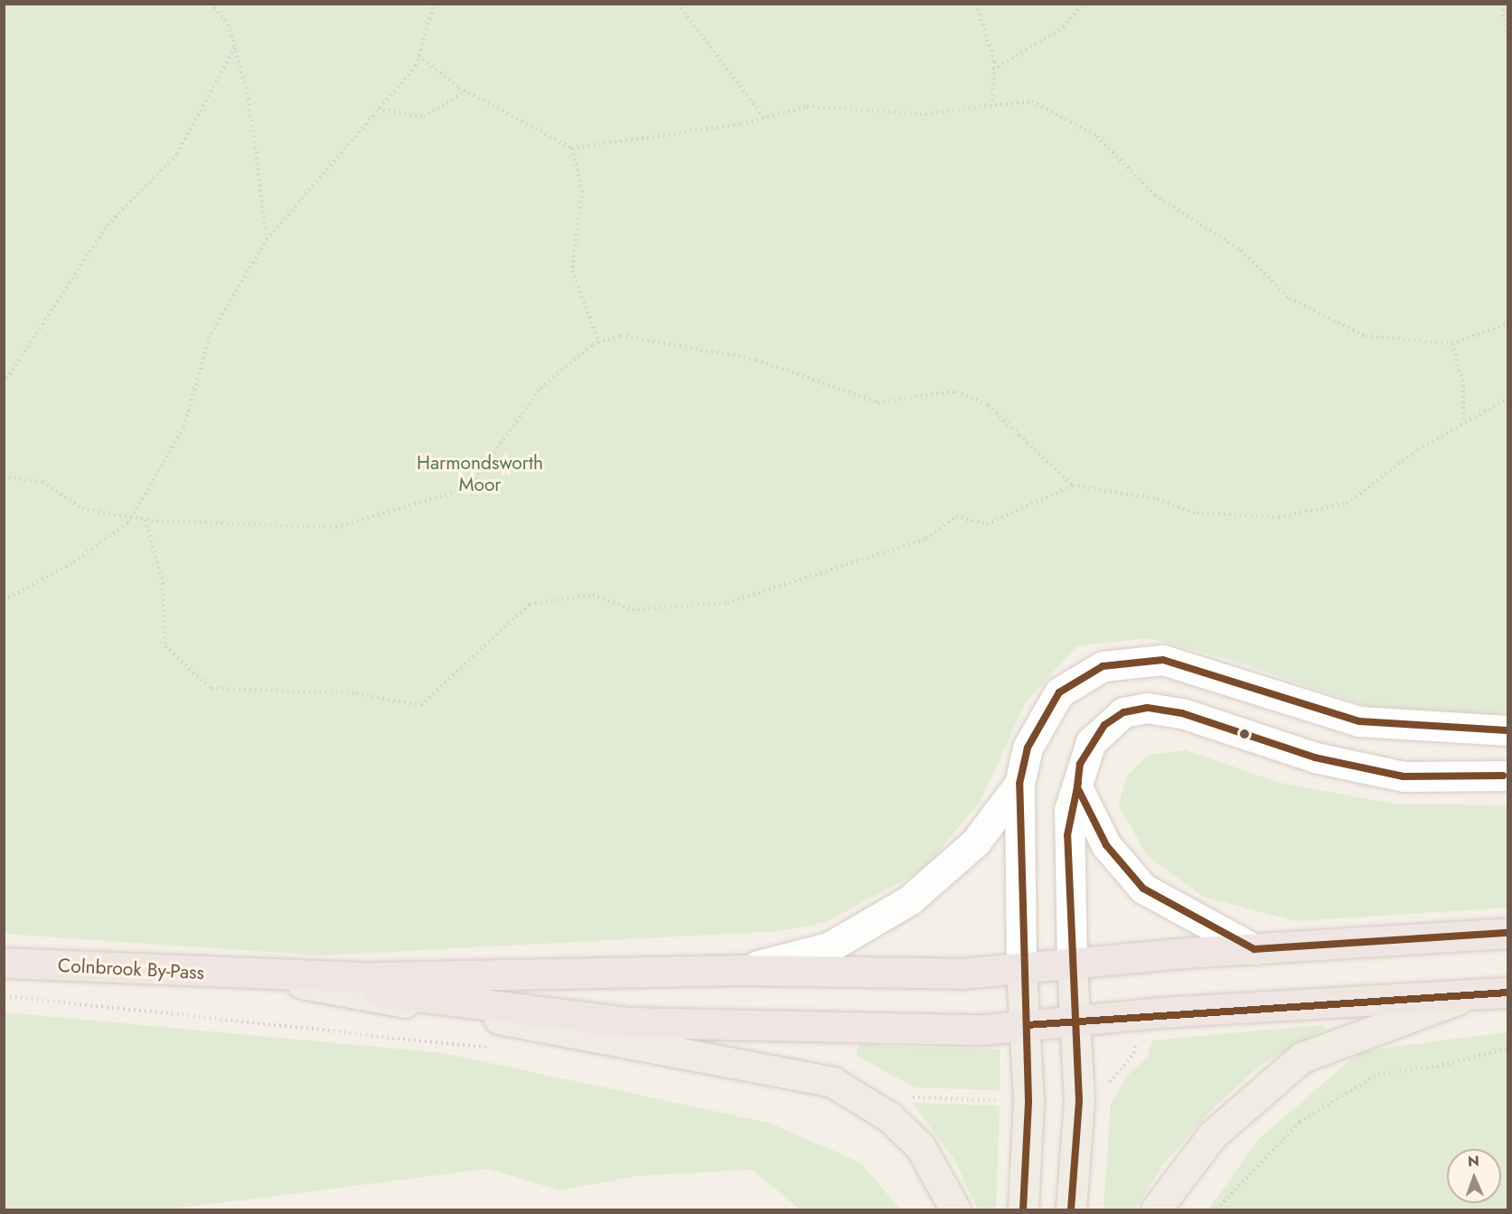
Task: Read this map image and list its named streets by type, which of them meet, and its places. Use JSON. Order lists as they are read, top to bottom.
{
  "streets": {
    "highway": ["Colnbrook By-Pass"]
  },
  "parks": ["Harmondsworth Moor"],
  "north": "top"
}
